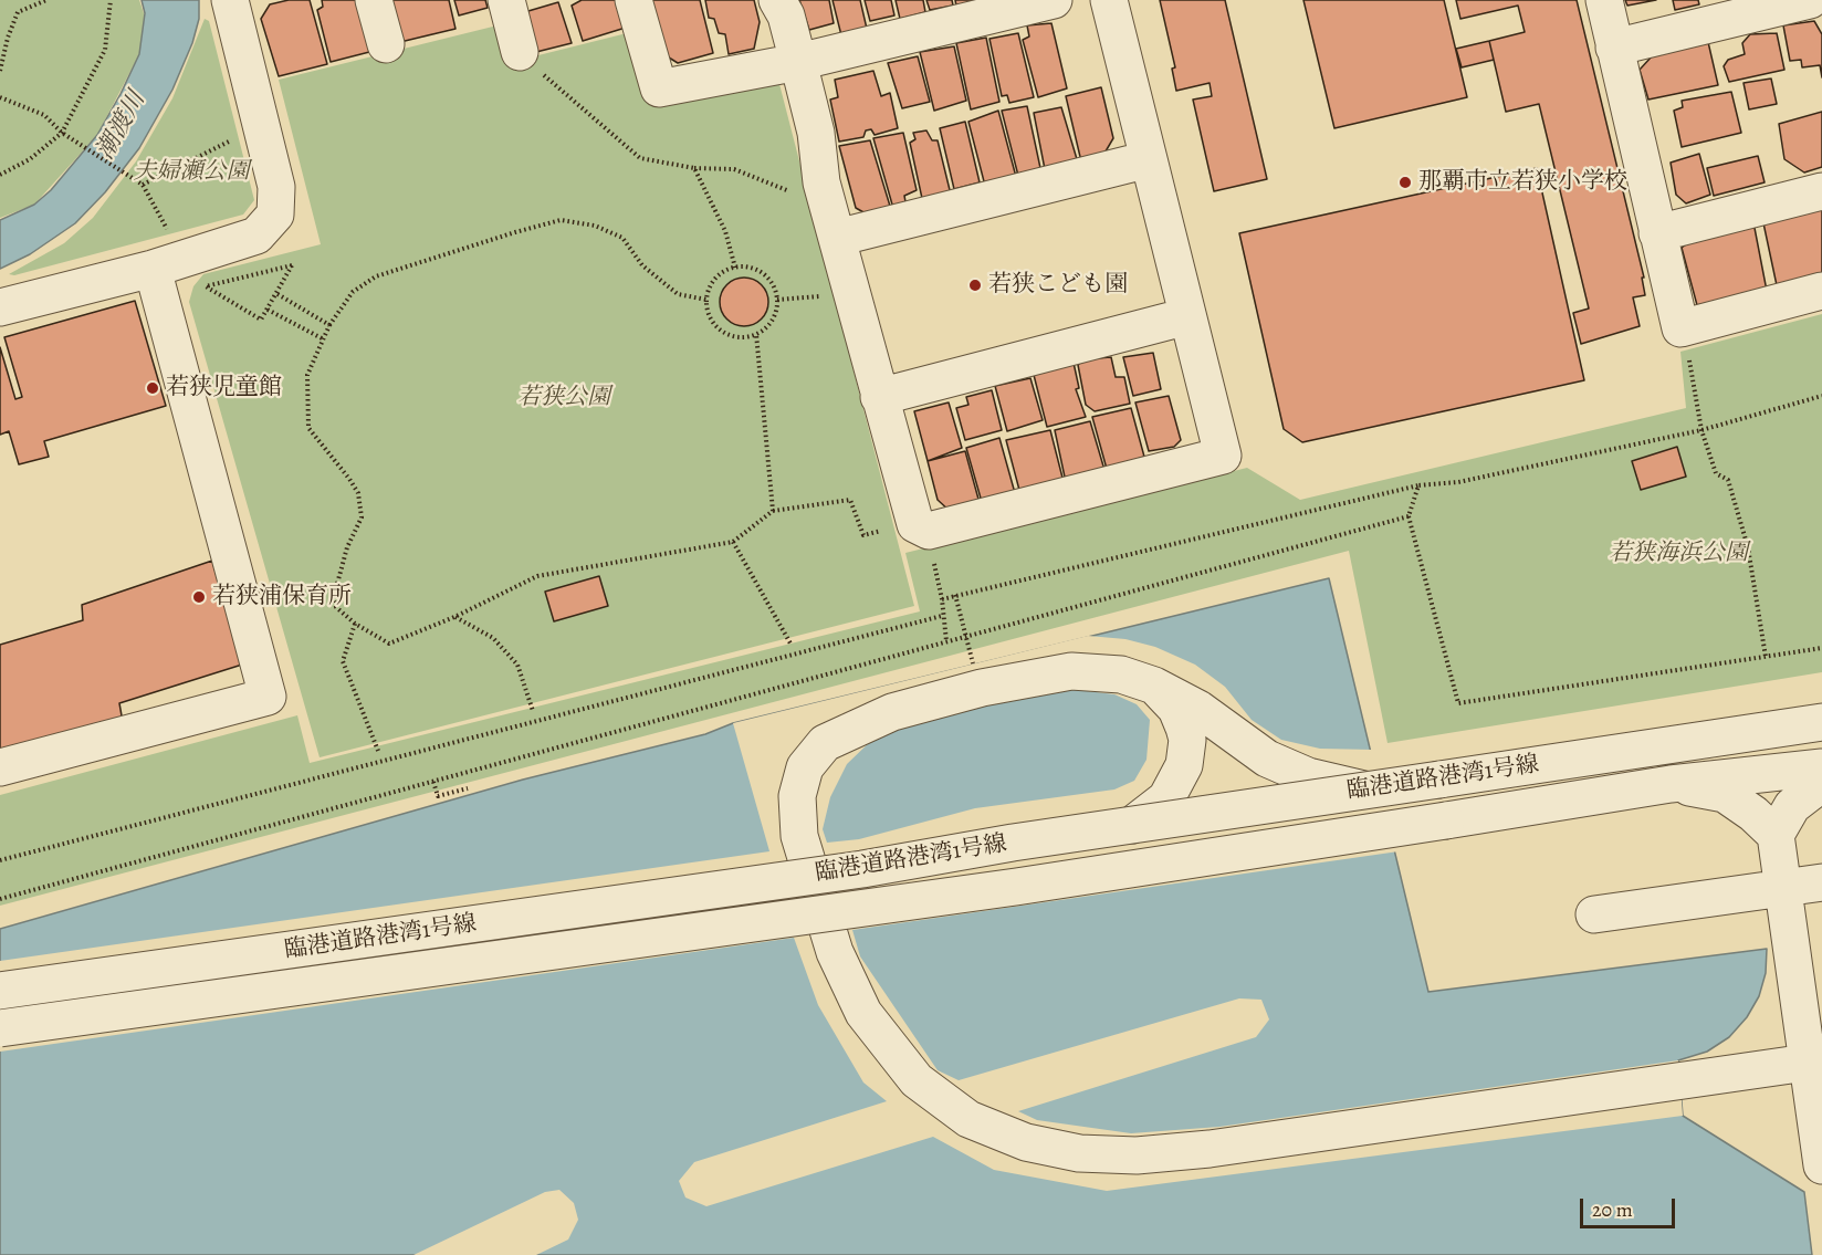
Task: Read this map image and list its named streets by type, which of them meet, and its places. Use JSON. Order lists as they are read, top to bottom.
{
  "streets": {
    "street": ["臨港道路港湾1号線"]
  },
  "water": ["潮渡川"],
  "parks": ["夫婦瀬公園", "若狭公園", "若狭海浜公園"],
  "places": [
    "那覇市立若狭小学校",
    "若狭こども園",
    "若狭児童館",
    "若狭浦保育所"
  ],
  "scale_bar": "20 m"
}
